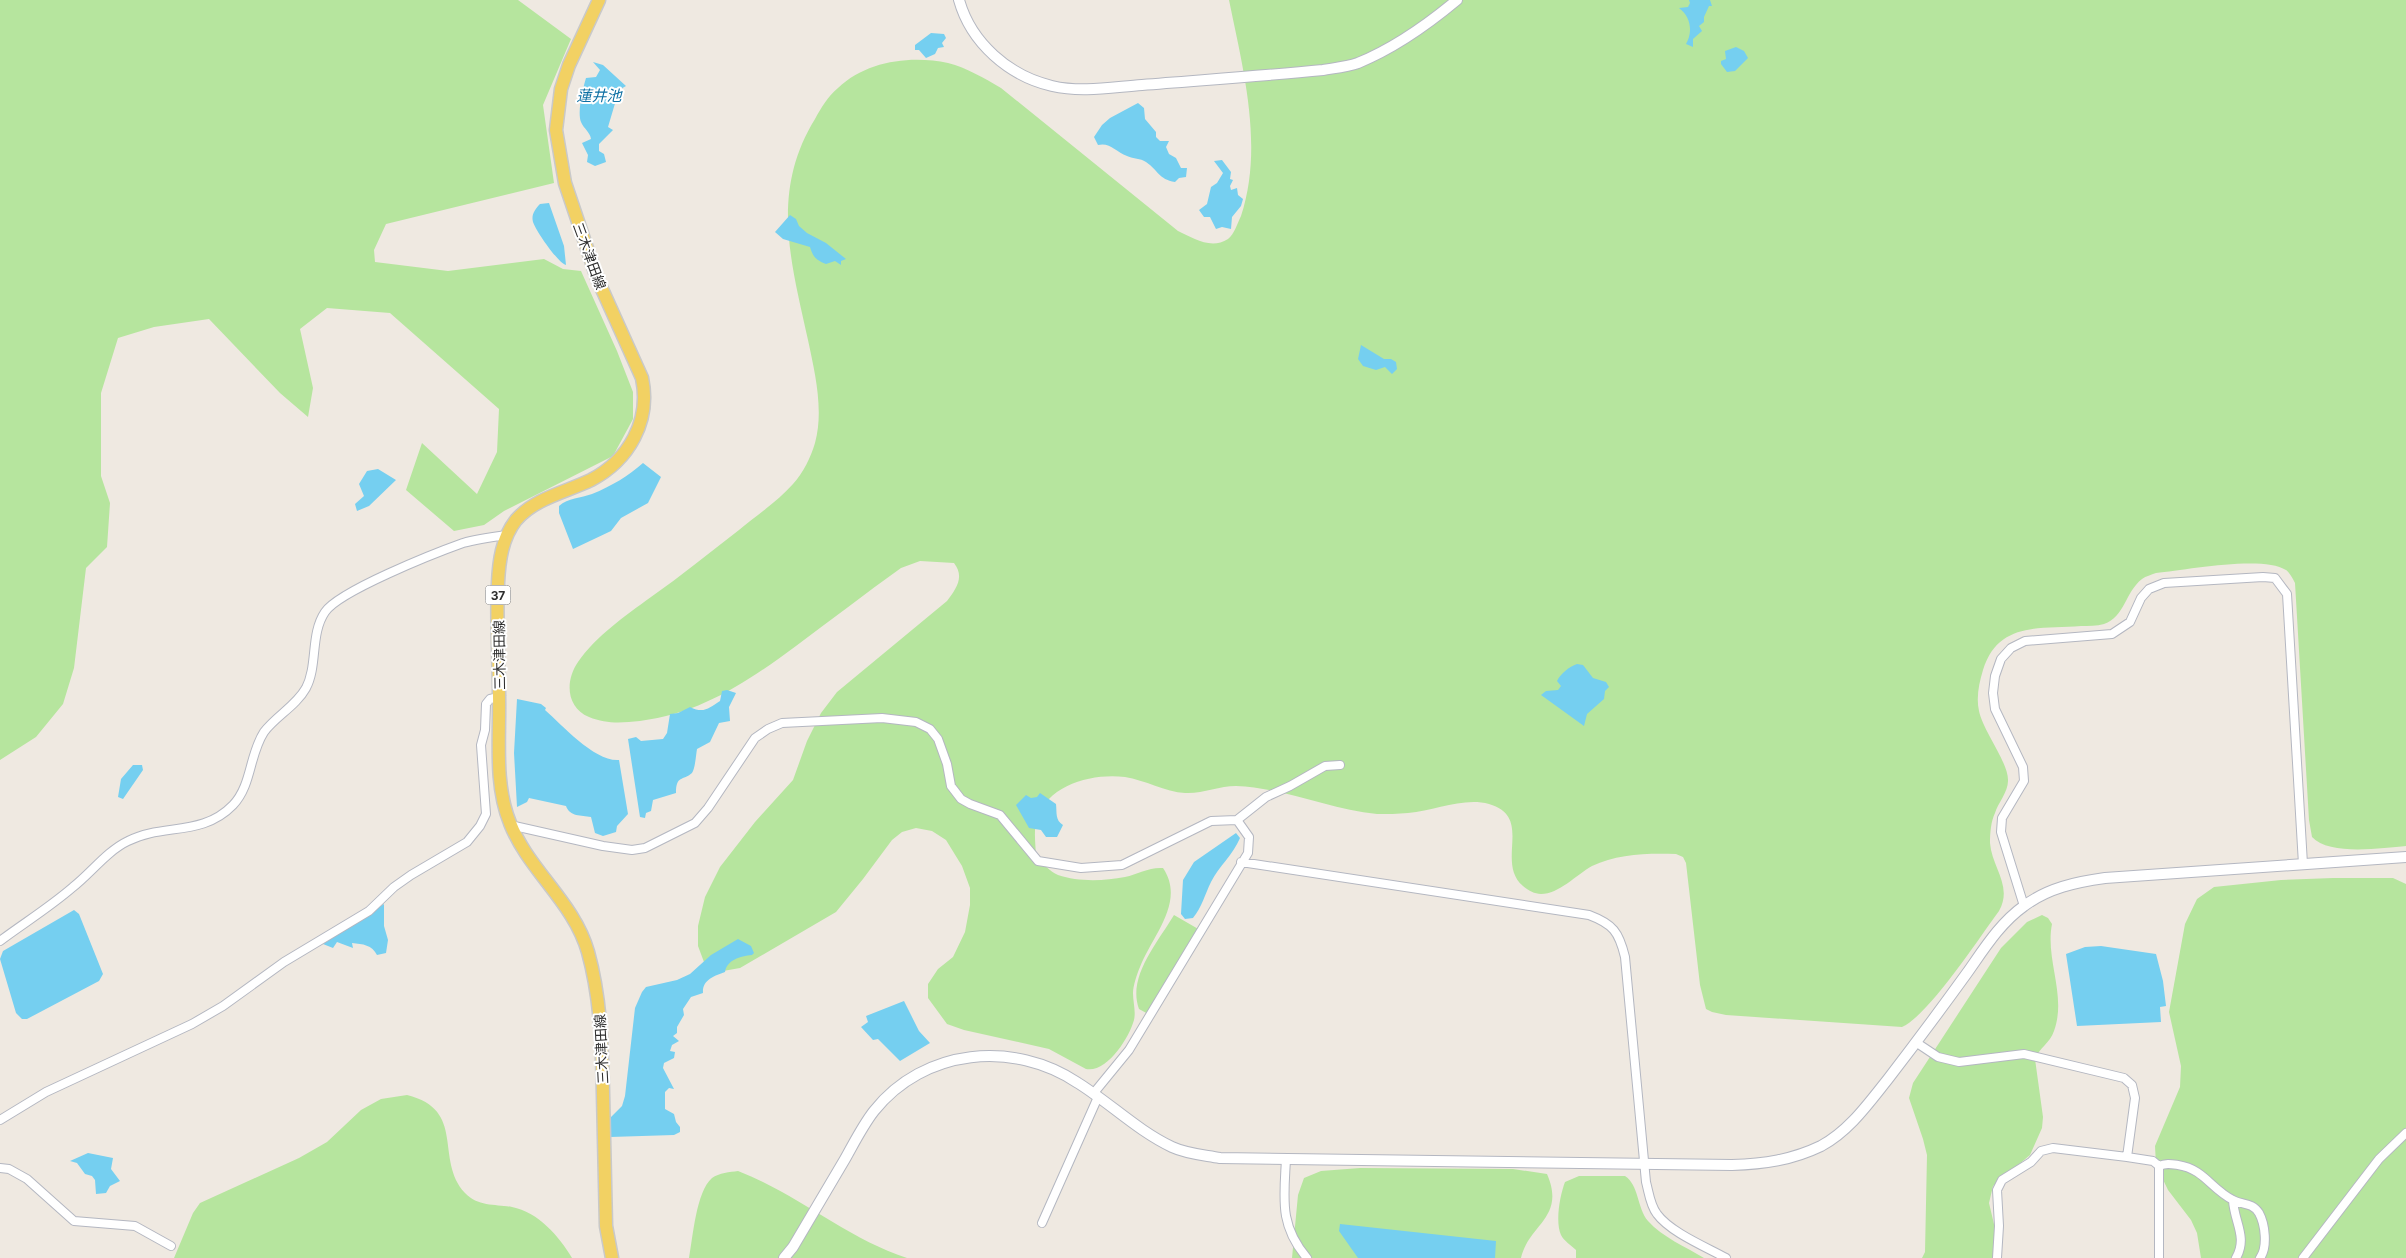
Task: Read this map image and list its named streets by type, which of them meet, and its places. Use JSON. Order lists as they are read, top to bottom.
{
  "streets": {
    "main road": ["三木津田線", "37"]
  },
  "water": ["蓮井池"]
}
